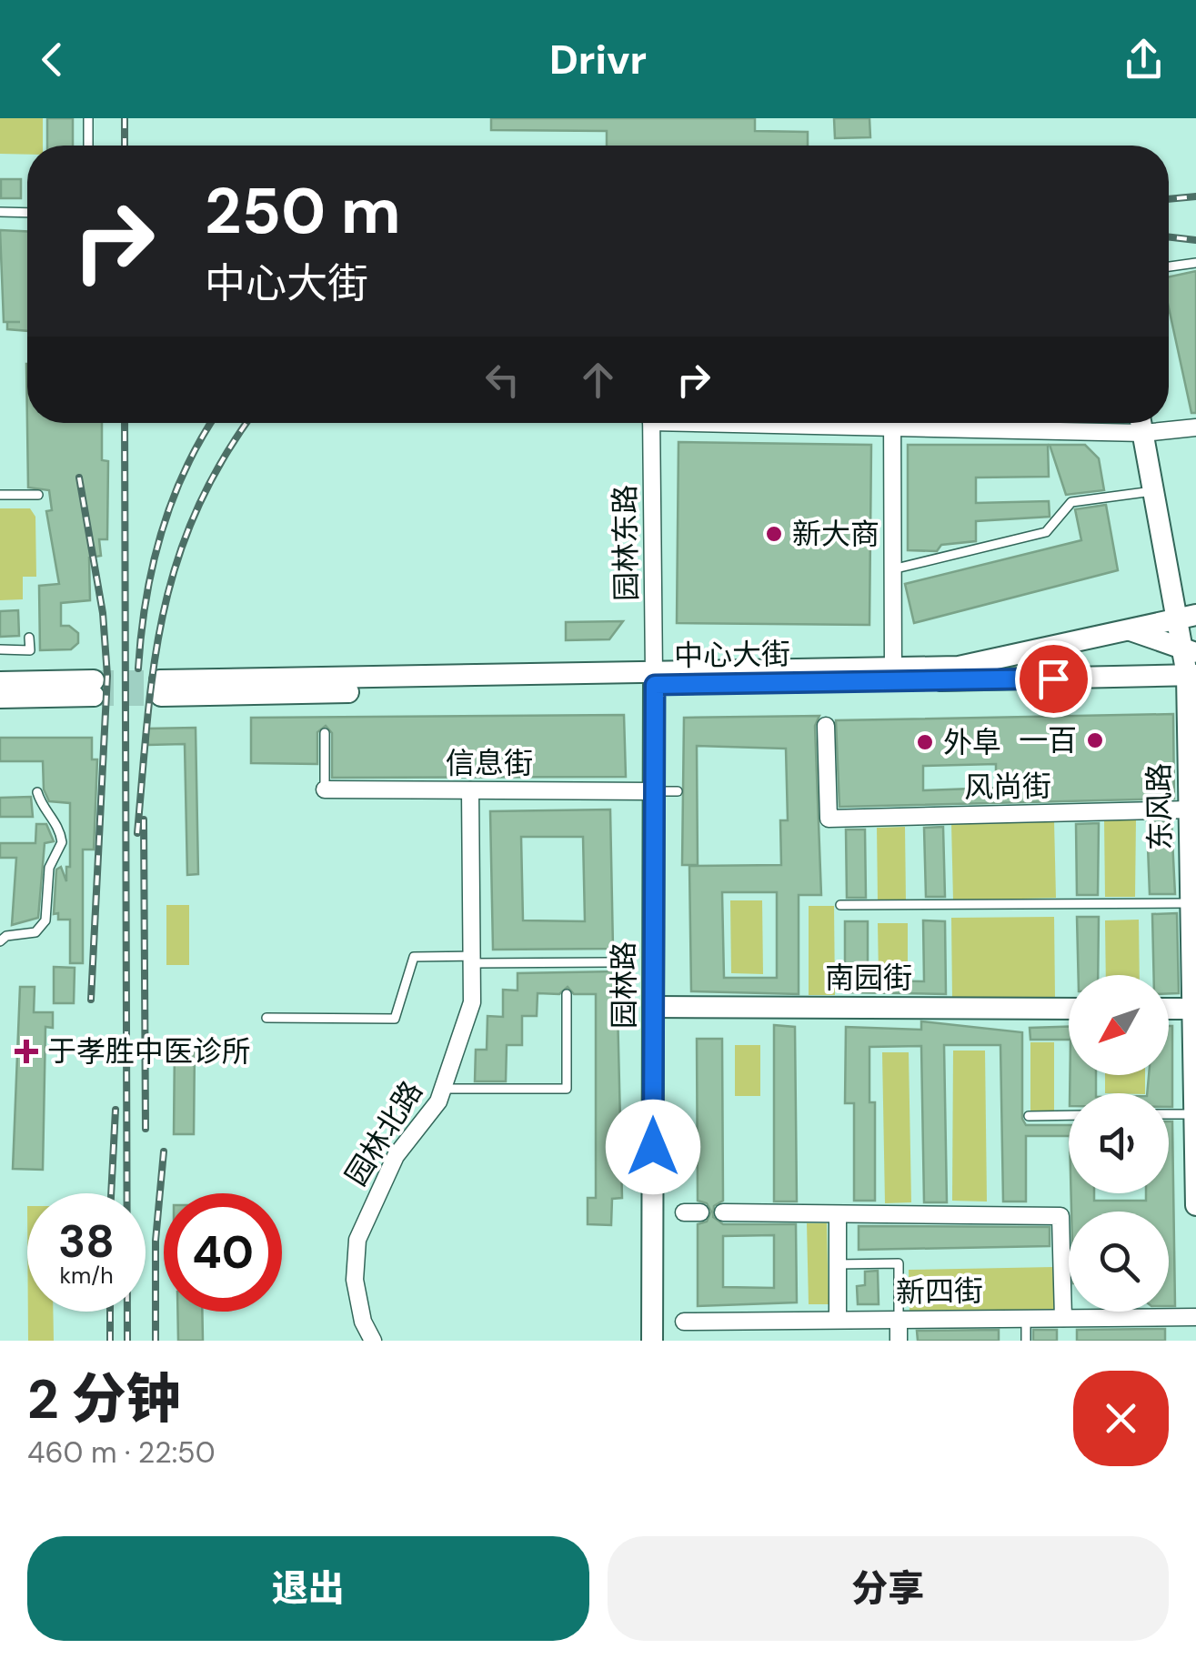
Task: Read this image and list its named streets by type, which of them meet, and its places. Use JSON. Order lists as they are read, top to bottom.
{
  "streets": {
    "street": [
      "园林东路",
      "中心大街",
      "信息街",
      "风尚街",
      "东风路",
      "南园街",
      "园林路",
      "园林北路",
      "新四街"
    ]
  },
  "crossings": [
    ["园林东路", "中心大街"],
    ["园林东路", "园林路"],
    ["中心大街", "东风路"],
    ["中心大街", "园林路"],
    ["信息街", "园林路"],
    ["信息街", "园林北路"],
    ["风尚街", "东风路"],
    ["南园街", "园林路"]
  ],
  "places": {
    "other": ["新大商", "一百", "外阜"],
    "health": ["于孝胜中医诊所"]
  },
  "north": "bottom left",
  "page": {
    "header": "Drivr",
    "turn": ["250 m", "中心大街"],
    "speed": "38 km/h",
    "limit": "40",
    "heading": ["2 分钟", "460 m · 22:50"],
    "buttons": ["退出", "分享"]
  }
}
